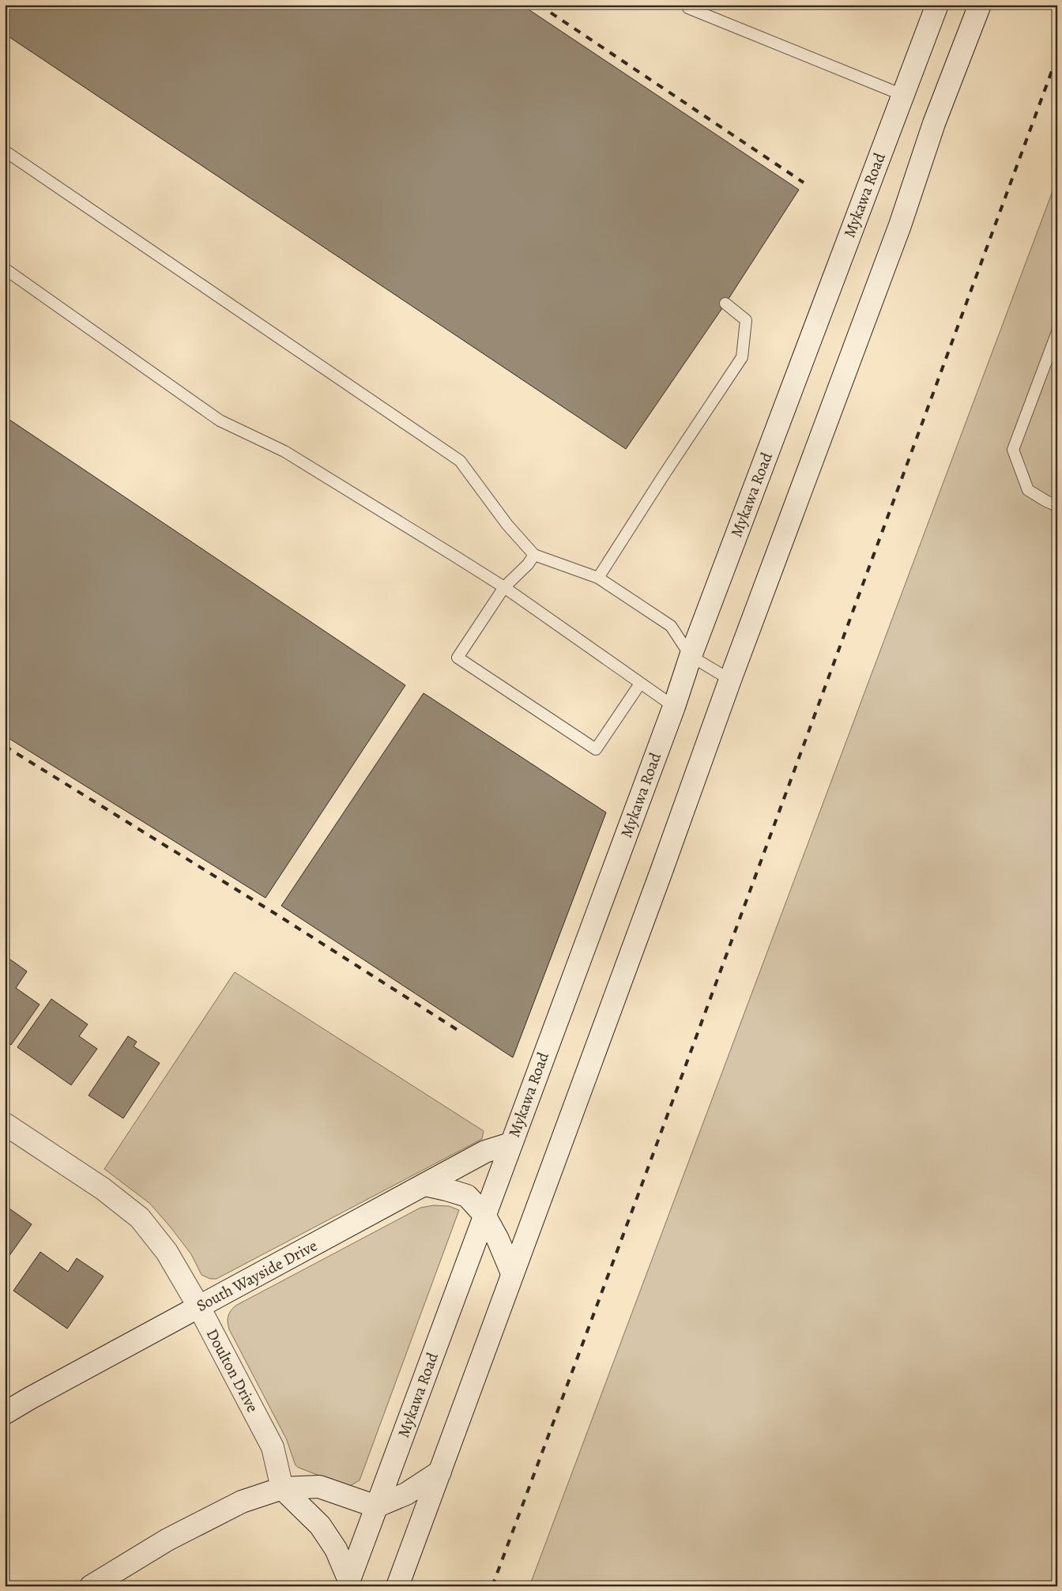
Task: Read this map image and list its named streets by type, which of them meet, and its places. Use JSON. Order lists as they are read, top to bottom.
{
  "streets": {
    "main road": ["Mykawa Road", "South Wayside Drive", "Doulton Drive"]
  },
  "crossings": [
    ["Mykawa Road", "South Wayside Drive"],
    ["South Wayside Drive", "Doulton Drive"]
  ]
}
